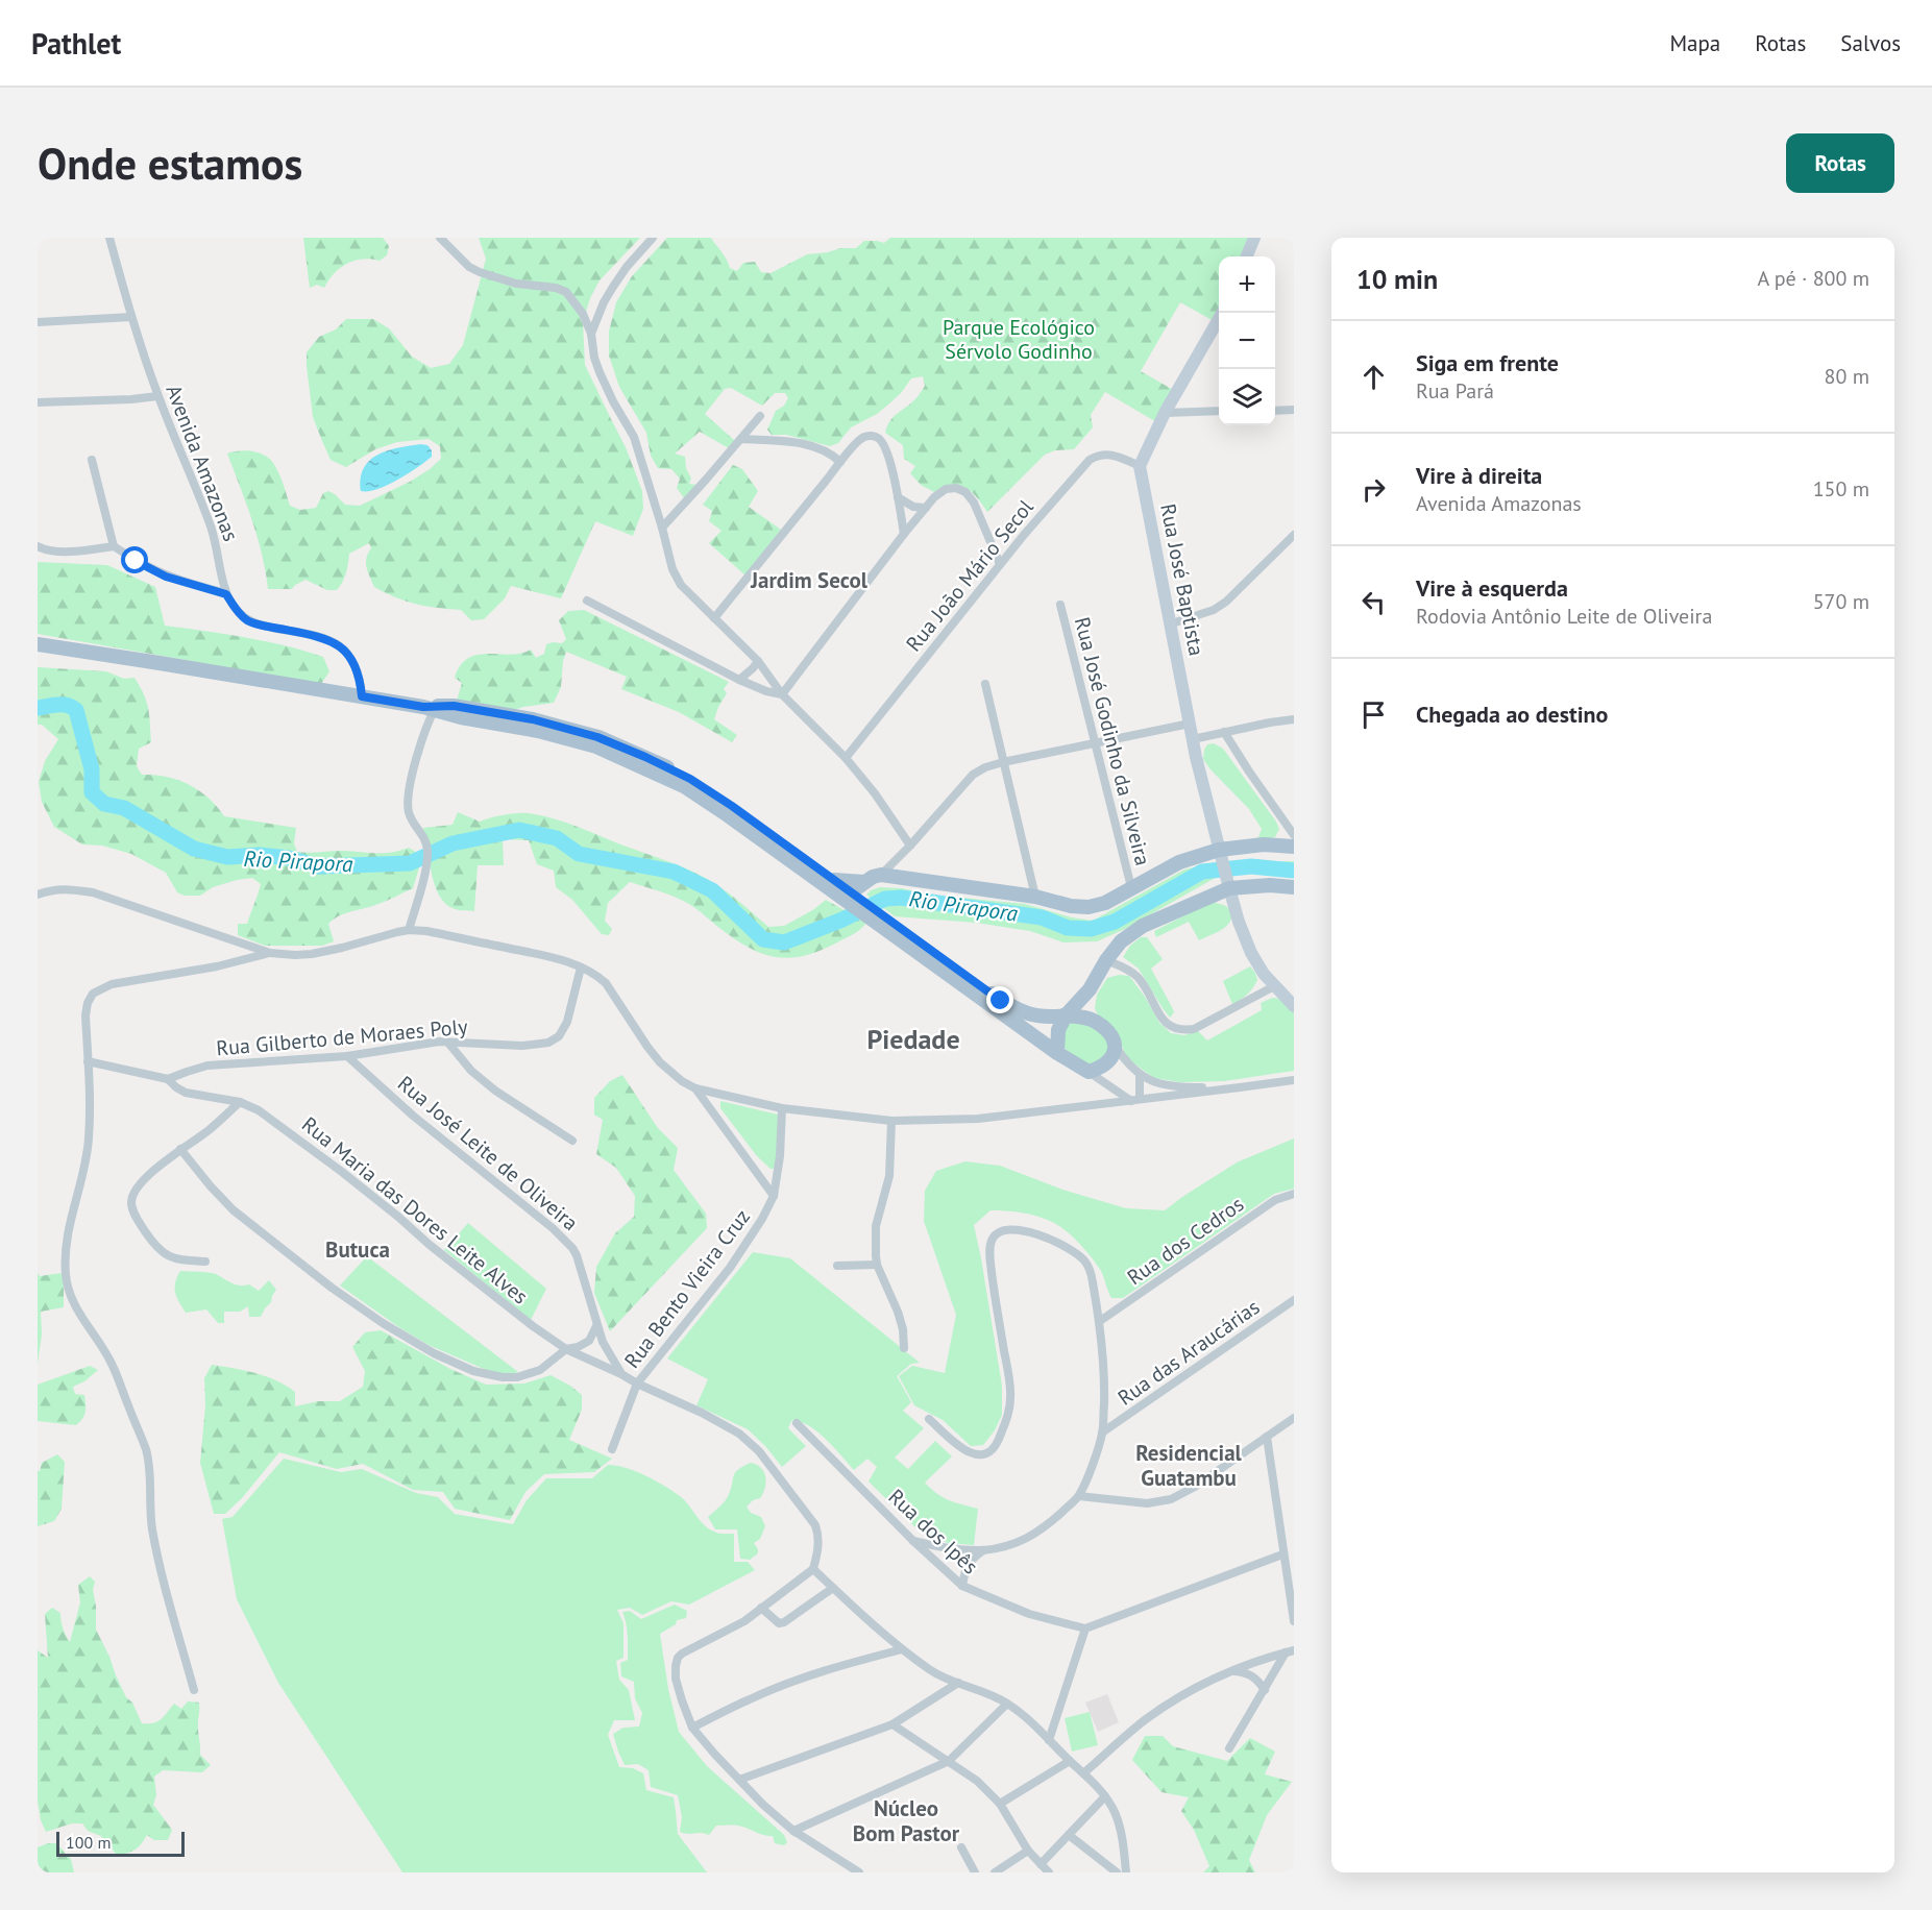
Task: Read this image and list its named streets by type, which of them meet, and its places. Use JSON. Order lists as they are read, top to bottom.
{
  "streets": {
    "street": [
      "Avenida Amazonas",
      "Rua João Mário Secol",
      "Rua José Baptista",
      "Rua José Godinho da Silveira",
      "Rua Gilberto de Moraes Poly",
      "Rua José Leite de Oliveira",
      "Rua Maria das Dores Leite Alves",
      "Rua dos Cedros",
      "Rua Bento Vieira Cruz",
      "Rua das Araucárias",
      "Rua dos Ipês"
    ]
  },
  "crossings": [
    ["Rua João Mário Secol", "Rua José Baptista"],
    ["Rua Gilberto de Moraes Poly", "Rua José Leite de Oliveira"],
    ["Rua Gilberto de Moraes Poly", "Rua Maria das Dores Leite Alves"],
    ["Rua José Leite de Oliveira", "Rua Maria das Dores Leite Alves"],
    ["Rua Maria das Dores Leite Alves", "Rua Bento Vieira Cruz"]
  ],
  "districts": [
    "Jardim Secol",
    "Piedade",
    "Butuca",
    "Residencial Guatambu",
    "Núcleo Bom Pastor"
  ],
  "water": ["Rio Pirapora"],
  "parks": ["Parque Ecológico Sérvolo Godinho"],
  "scale_bar": "100 m",
  "page": {
    "header": "Pathlet",
    "nav": ["Mapa", "Rotas", "Salvos"],
    "buttons": "Rotas",
    "title": "Onde estamos",
    "heading": ["10 min", "A pé · 800 m"],
    "map_buttons": ["+", "−"],
    "list": [
      ["Siga em frente", "Rua Pará", "80 m"],
      ["Vire à direita", "Avenida Amazonas", "150 m"],
      ["Vire à esquerda", "Rodovia Antônio Leite de Oliveira", "570 m"],
      "Chegada ao destino"
    ],
    "scale": "100 m"
  }
}
